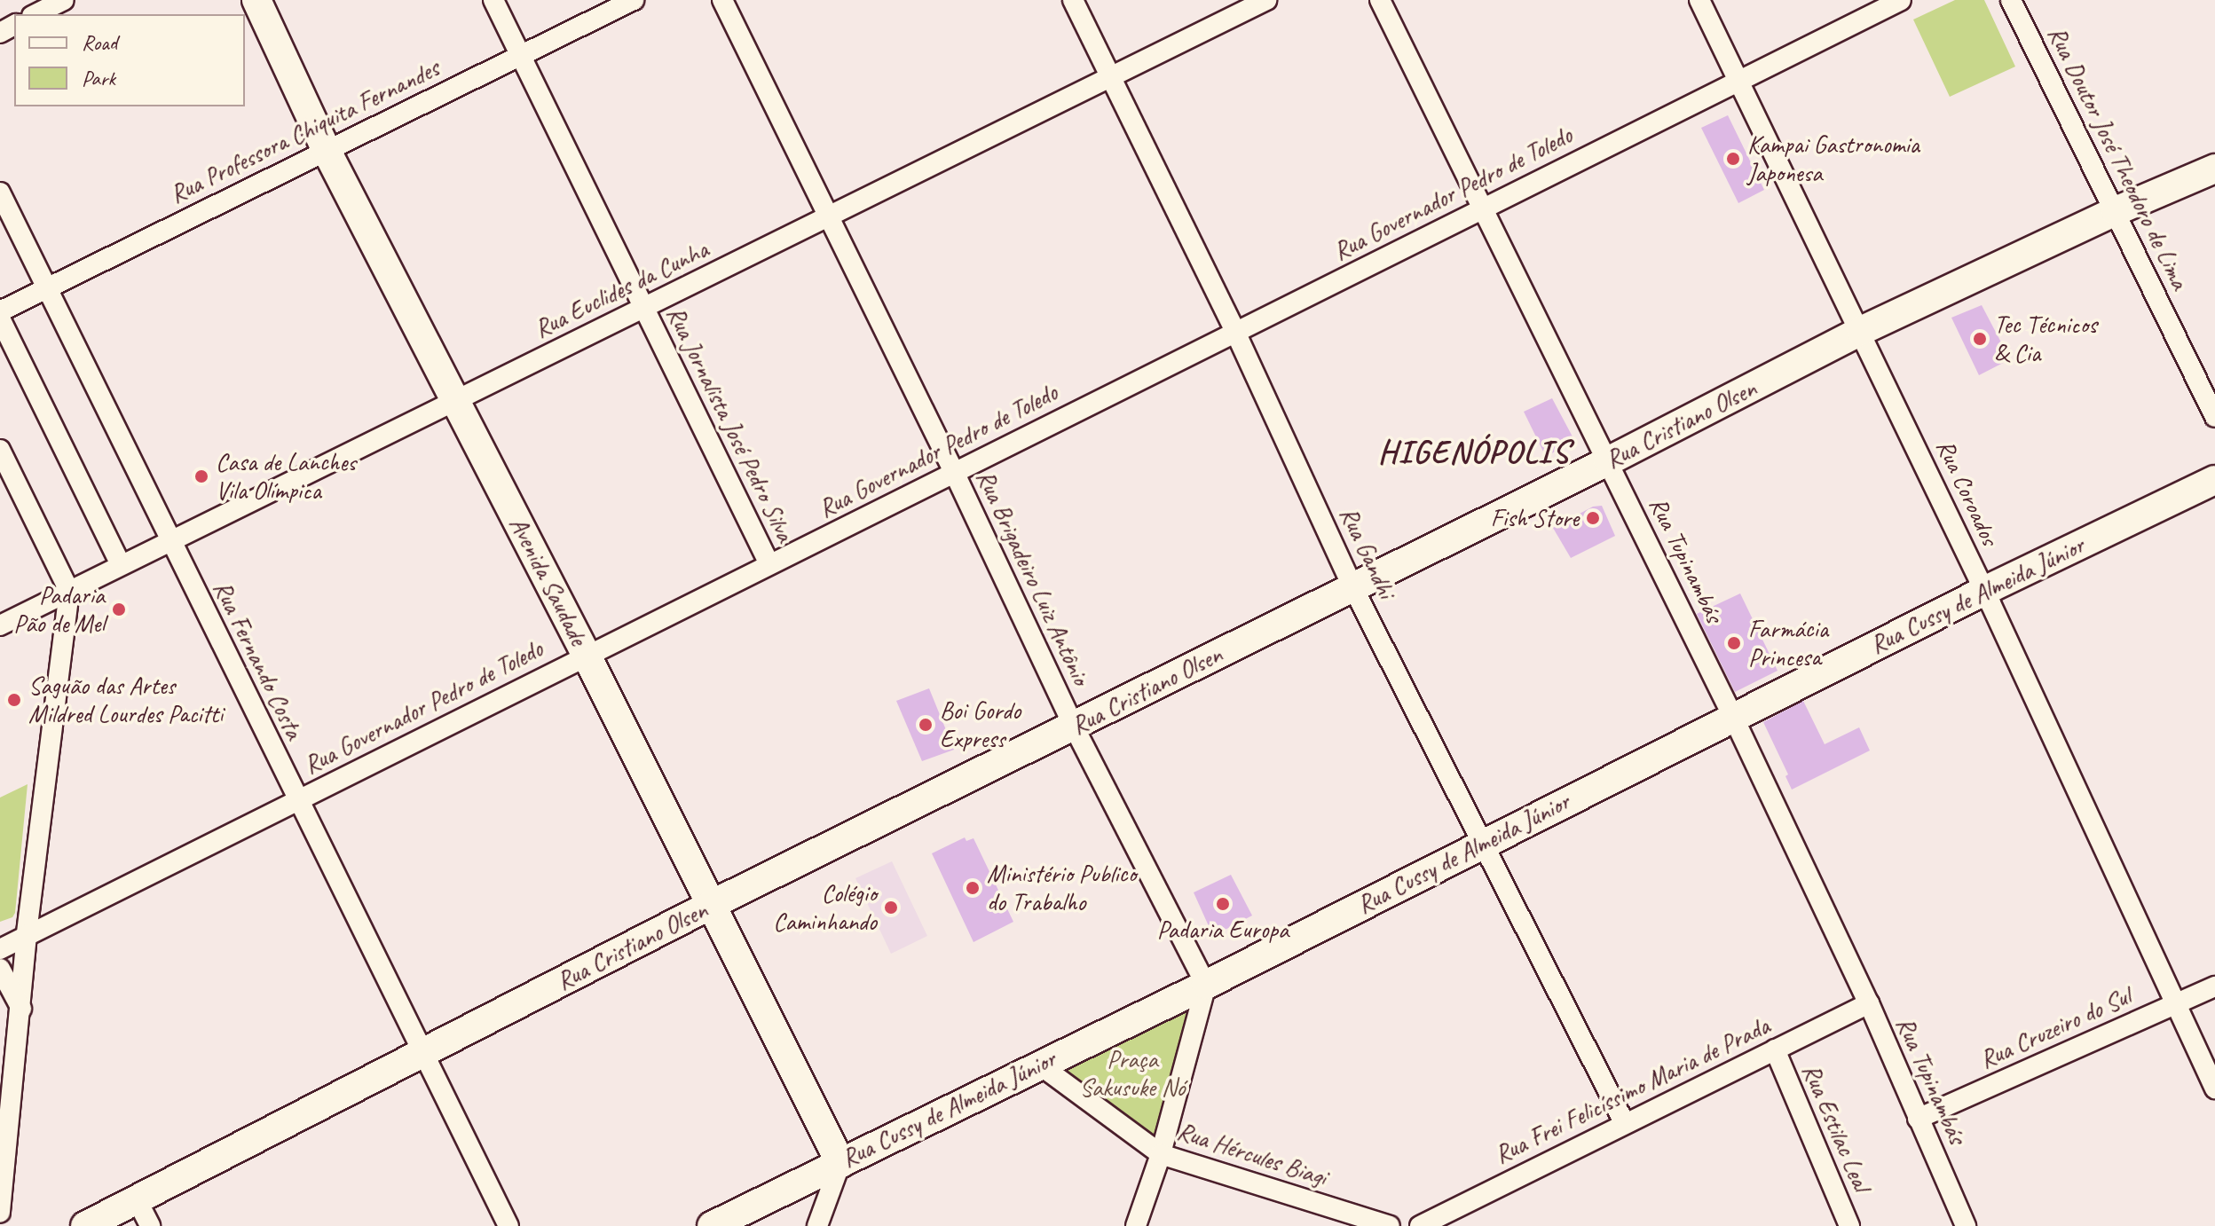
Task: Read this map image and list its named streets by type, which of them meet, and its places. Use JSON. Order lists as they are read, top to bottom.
{
  "streets": {
    "street": [
      "Rua Professora Chiquita Fernandes",
      "Rua Doutor José Theodoro de Lima",
      "Rua Governador Pedro de Toledo",
      "Rua Euclides da Cunha",
      "Rua Jornalista José Pedro Silva",
      "Rua Cristiano Olsen",
      "Rua Coroados",
      "Rua Gandhi",
      "Rua Tupinambás",
      "Rua Brigadeiro Luiz Antônio",
      "Avenida Saudade",
      "Rua Cussy de Almeida Júnior",
      "Rua Fernando Costa",
      "Rua Cruzeiro do Sul",
      "Rua Frei Felicíssimo Maria de Prada",
      "Rua Estilac Leal",
      "Rua Hércules Biagi"
    ]
  },
  "crossings": [
    ["Rua Professora Chiquita Fernandes", "Rua Jornalista José Pedro Silva"],
    ["Rua Professora Chiquita Fernandes", "Avenida Saudade"],
    ["Rua Professora Chiquita Fernandes", "Rua Fernando Costa"],
    ["Rua Doutor José Theodoro de Lima", "Rua Cristiano Olsen"],
    ["Rua Governador Pedro de Toledo", "Rua Jornalista José Pedro Silva"],
    ["Rua Governador Pedro de Toledo", "Rua Coroados"],
    ["Rua Governador Pedro de Toledo", "Rua Gandhi"],
    ["Rua Governador Pedro de Toledo", "Rua Tupinambás"],
    ["Rua Governador Pedro de Toledo", "Rua Brigadeiro Luiz Antônio"],
    ["Rua Governador Pedro de Toledo", "Avenida Saudade"],
    ["Rua Governador Pedro de Toledo", "Rua Fernando Costa"],
    ["Rua Euclides da Cunha", "Rua Jornalista José Pedro Silva"],
    ["Rua Euclides da Cunha", "Rua Gandhi"],
    ["Rua Euclides da Cunha", "Rua Brigadeiro Luiz Antônio"],
    ["Rua Euclides da Cunha", "Avenida Saudade"],
    ["Rua Euclides da Cunha", "Rua Fernando Costa"],
    ["Rua Cristiano Olsen", "Rua Coroados"],
    ["Rua Cristiano Olsen", "Rua Gandhi"],
    ["Rua Cristiano Olsen", "Rua Tupinambás"],
    ["Rua Cristiano Olsen", "Rua Brigadeiro Luiz Antônio"],
    ["Rua Cristiano Olsen", "Avenida Saudade"],
    ["Rua Cristiano Olsen", "Rua Fernando Costa"],
    ["Rua Coroados", "Rua Cussy de Almeida Júnior"],
    ["Rua Coroados", "Rua Cruzeiro do Sul"],
    ["Rua Gandhi", "Rua Cussy de Almeida Júnior"],
    ["Rua Gandhi", "Rua Frei Felicíssimo Maria de Prada"],
    ["Rua Tupinambás", "Rua Cussy de Almeida Júnior"],
    ["Rua Tupinambás", "Rua Cruzeiro do Sul"],
    ["Rua Tupinambás", "Rua Frei Felicíssimo Maria de Prada"],
    ["Rua Brigadeiro Luiz Antônio", "Rua Cussy de Almeida Júnior"],
    ["Avenida Saudade", "Rua Cussy de Almeida Júnior"],
    ["Rua Cussy de Almeida Júnior", "Rua Hércules Biagi"],
    ["Rua Frei Felicíssimo Maria de Prada", "Rua Estilac Leal"]
  ],
  "districts": ["HIGENÓPOLIS"],
  "parks": ["Praça Sakusuke Nó"],
  "places": [
    "Kampai Gastronomia Japonesa",
    "Tec Técnicos & Cia",
    "Casa de Lanches Vila Olímpica",
    "Fish Store",
    "Padaria Pão de Mel",
    "Farmácia Princesa",
    "Saguão das Artes Mildred Lourdes Pacitti",
    "Boi Gordo Express",
    "Ministério Publico do Trabalho",
    "Padaria Europa",
    "Colégio Caminhando"
  ],
  "legend": ["Road", "Park"]
}
